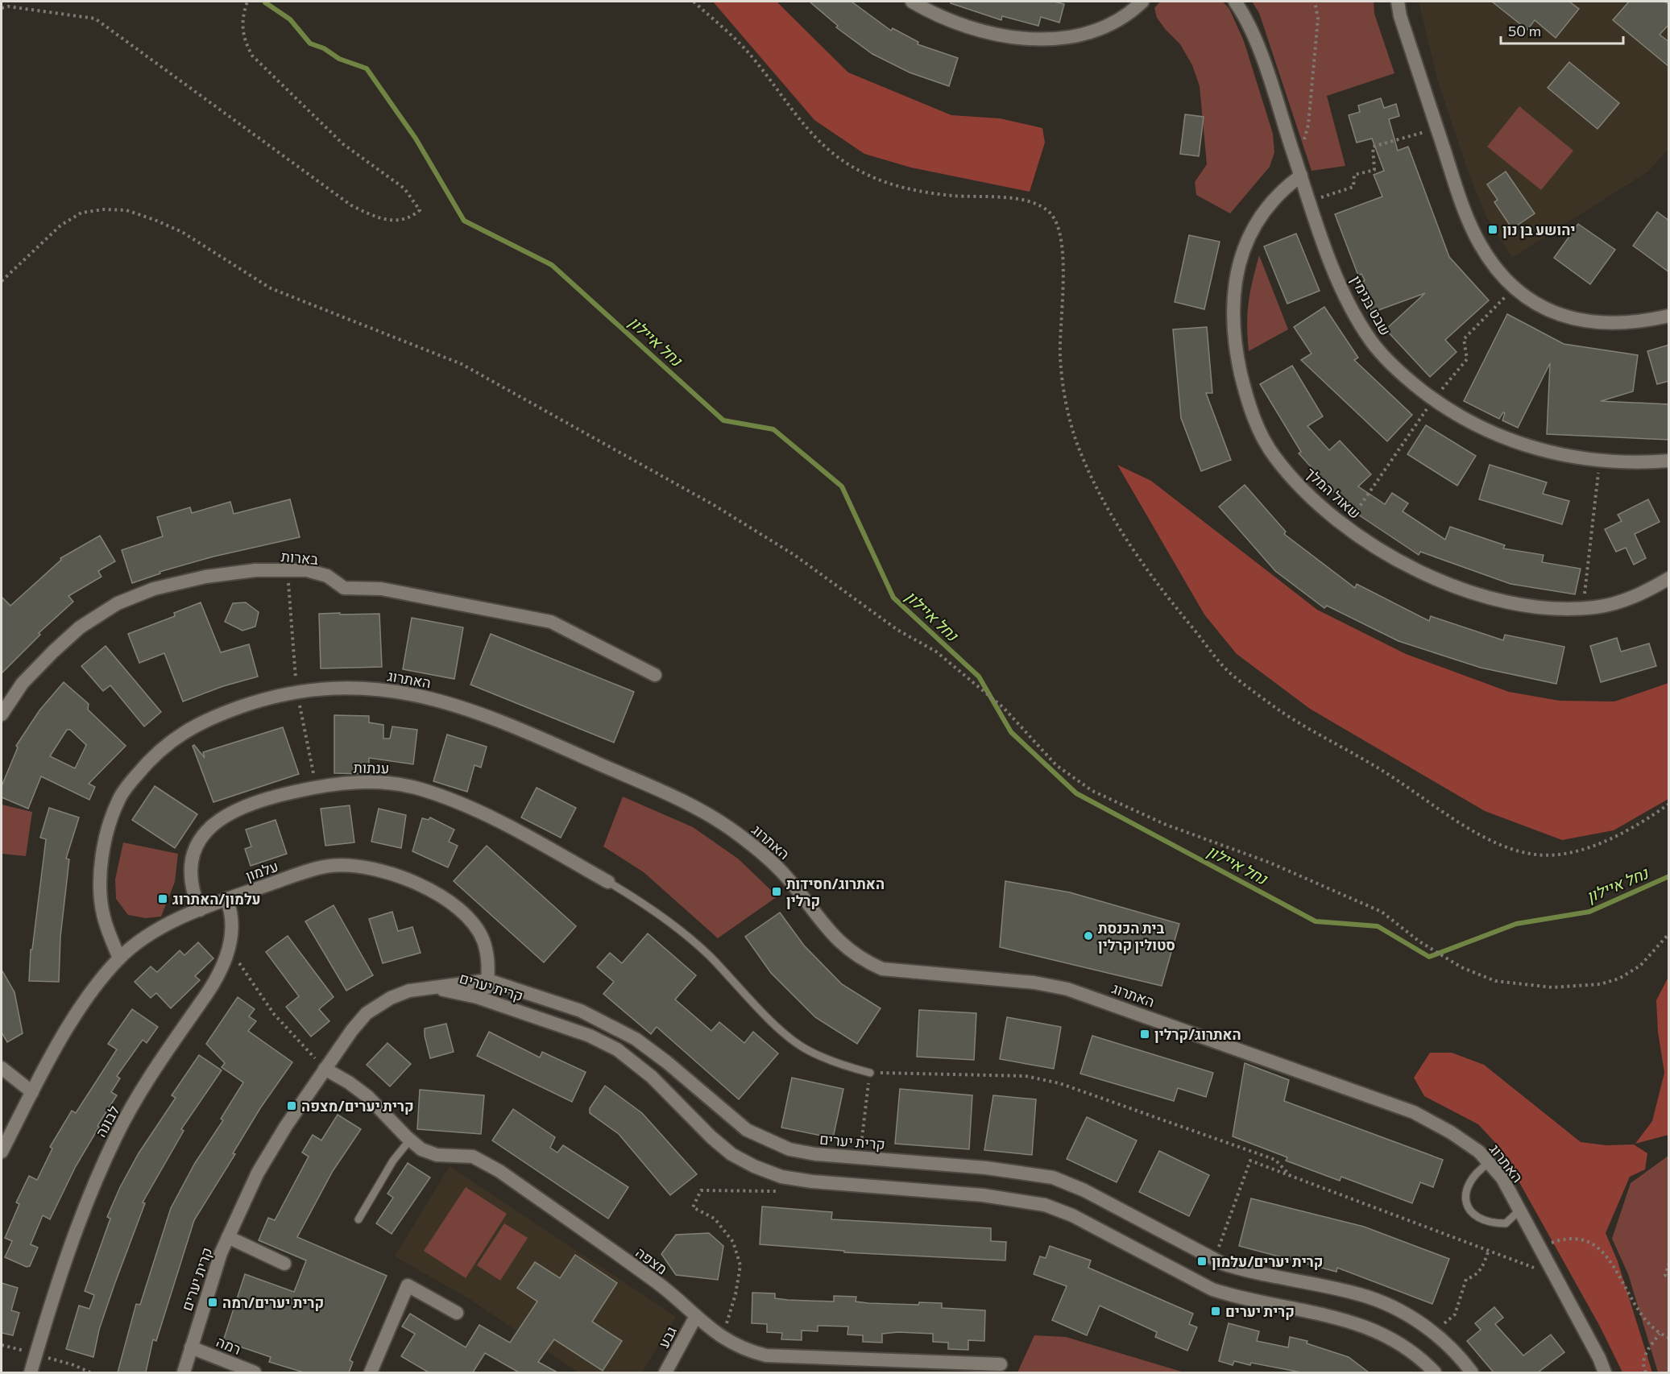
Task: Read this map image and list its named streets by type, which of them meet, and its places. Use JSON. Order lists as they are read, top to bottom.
{
  "streets": {
    "street": [
      "שבט בנימין",
      "שאול המלך",
      "בארות",
      "האתרוג",
      "ענתות",
      "עלמון",
      "קרית יערים",
      "לבונה",
      "מצפה",
      "גבע",
      "רמה"
    ]
  },
  "crossings": [
    ["שבט בנימין", "שאול המלך"],
    ["האתרוג", "עלמון"],
    ["ענתות", "עלמון"],
    ["עלמון", "קרית יערים"],
    ["עלמון", "לבונה"],
    ["קרית יערים", "מצפה"],
    ["קרית יערים", "רמה"],
    ["מצפה", "גבע"]
  ],
  "water": ["נחל איילון"],
  "places": {
    "transit": [
      "יהושע בן נון",
      "האתרוג/חסידות קרלין",
      "עלמון/האתרוג",
      "האתרוג/קרלין",
      "קרית יערים/מצפה",
      "קרית יערים/עלמון",
      "קרית יערים/רמה",
      "קרית יערים"
    ],
    "other": ["בית הכנסת סטולין קרלין"]
  },
  "scale_bar": "50 m"
}
